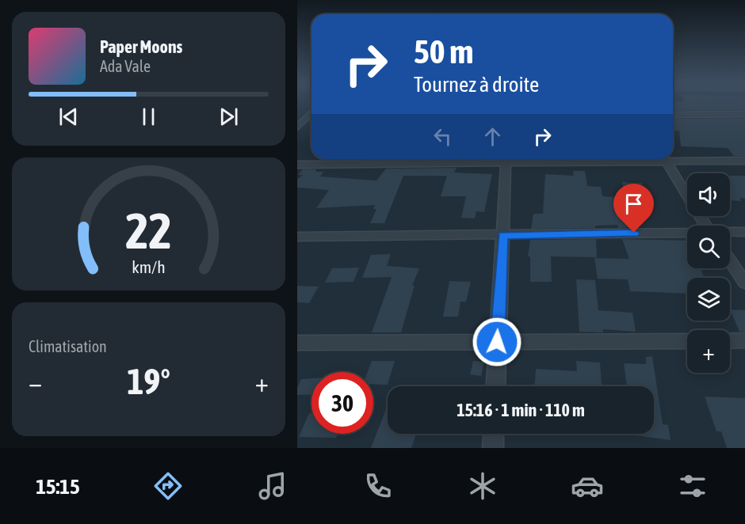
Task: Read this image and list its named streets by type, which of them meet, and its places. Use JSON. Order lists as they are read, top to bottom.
{
  "page": {
    "turn": ["50 m", "Tournez à droite"],
    "song": ["Paper Moons", "Ada Vale"],
    "map_buttons": "+",
    "tile": "Climatisation",
    "heat": ["−", "19°", "+"],
    "limit": "30",
    "trip": "15:16 · 1 min · 110 m",
    "tabs": "15:15",
    "gauge": ["22", "km/h"]
  }
}
